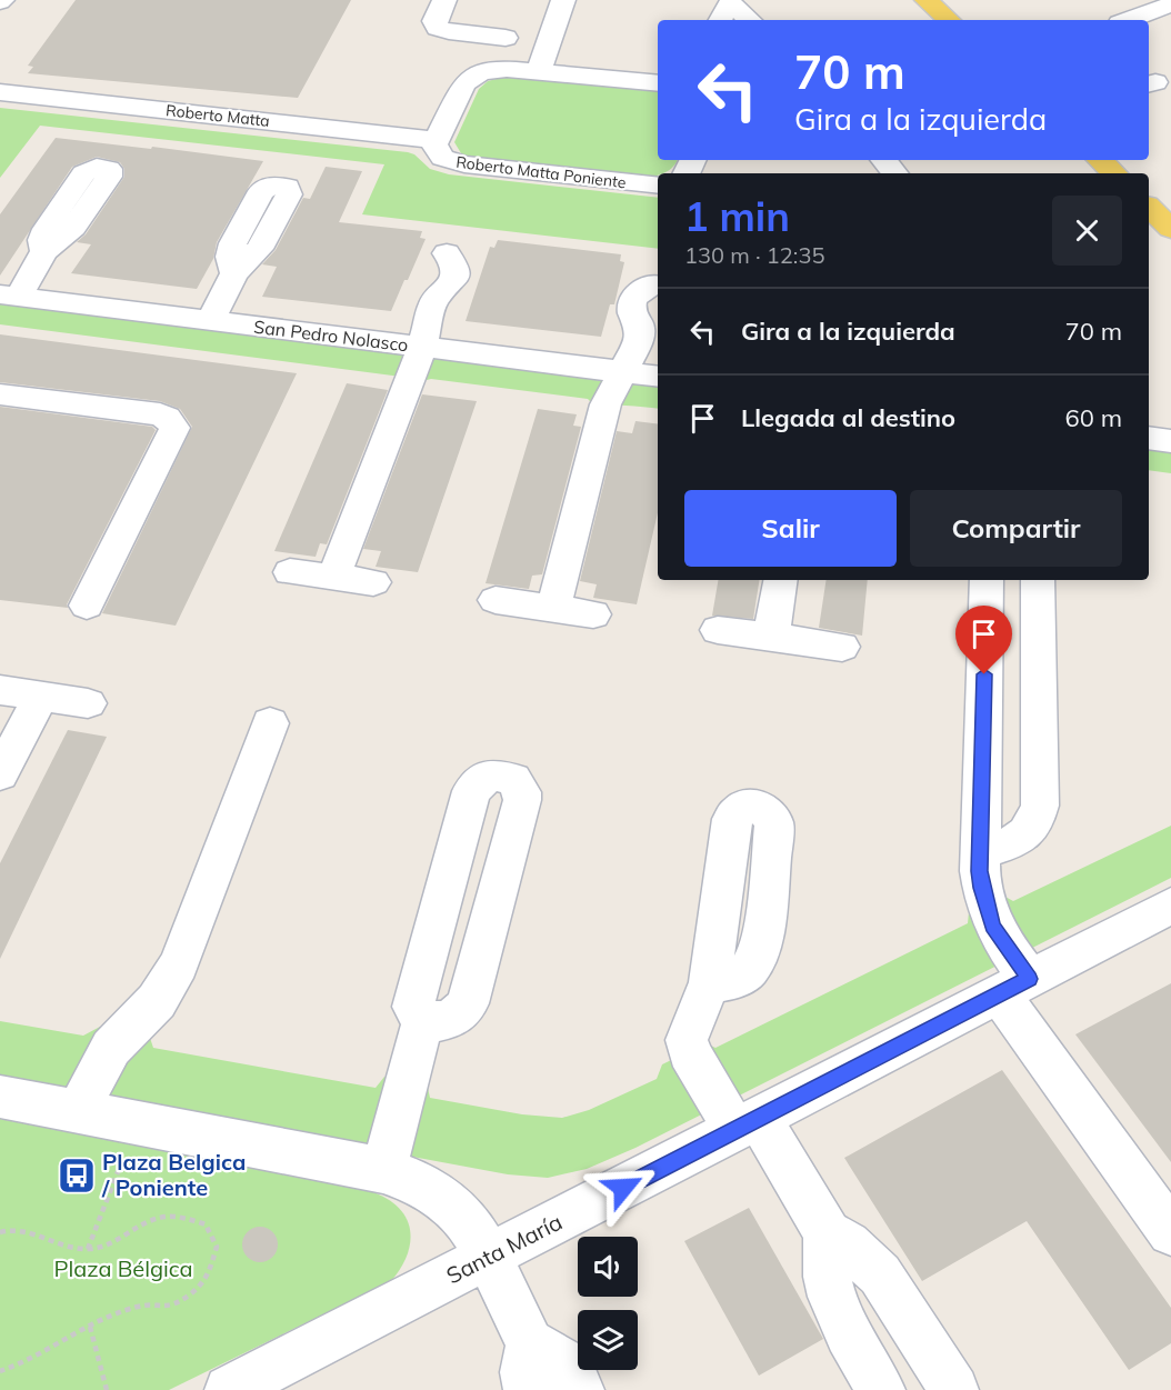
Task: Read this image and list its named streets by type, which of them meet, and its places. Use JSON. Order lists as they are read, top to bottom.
{
  "streets": {
    "street": [
      "Roberto Matta",
      "Roberto Matta Poniente",
      "San Pedro Nolasco",
      "Santa María"
    ]
  },
  "crossings": [
    ["Roberto Matta", "Roberto Matta Poniente"]
  ],
  "parks": ["Plaza Bélgica"],
  "places": {
    "bus stop": ["Plaza Belgica / Poniente"]
  },
  "page": {
    "turn": ["70 m", "Gira a la izquierda"],
    "heading": ["1 min", "130 m · 12:35"],
    "list": [
      {
        "name": "Gira a la izquierda",
        "value": "70 m"
      },
      {
        "name": "Llegada al destino",
        "value": "60 m"
      }
    ],
    "buttons": ["Salir", "Compartir"]
  }
}
